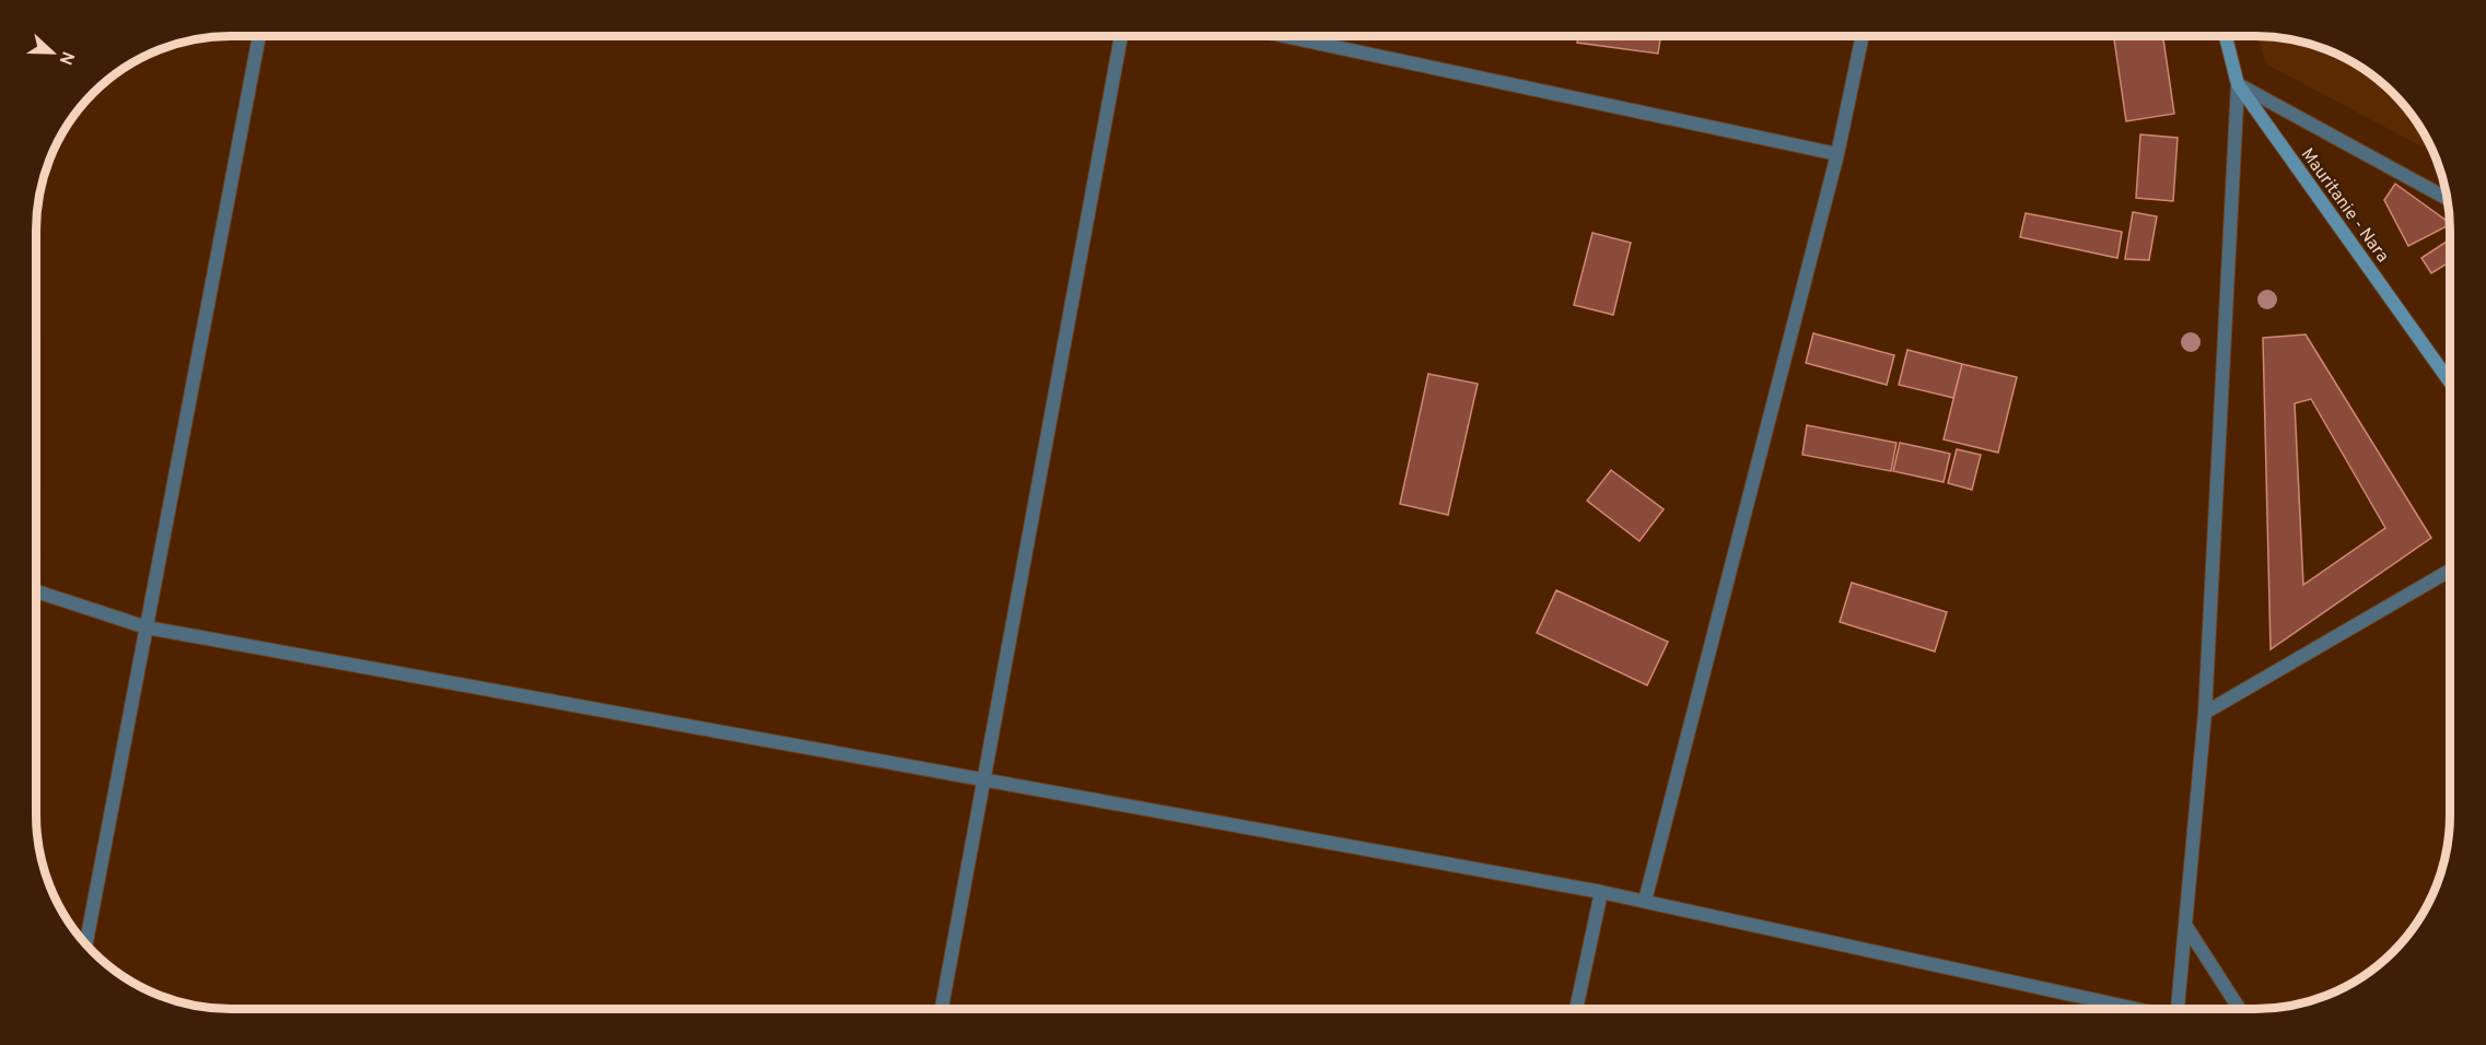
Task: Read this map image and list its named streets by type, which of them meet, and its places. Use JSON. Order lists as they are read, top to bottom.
{
  "streets": {
    "main road": ["Mauritanie - Nara"]
  },
  "north": "right"
}
